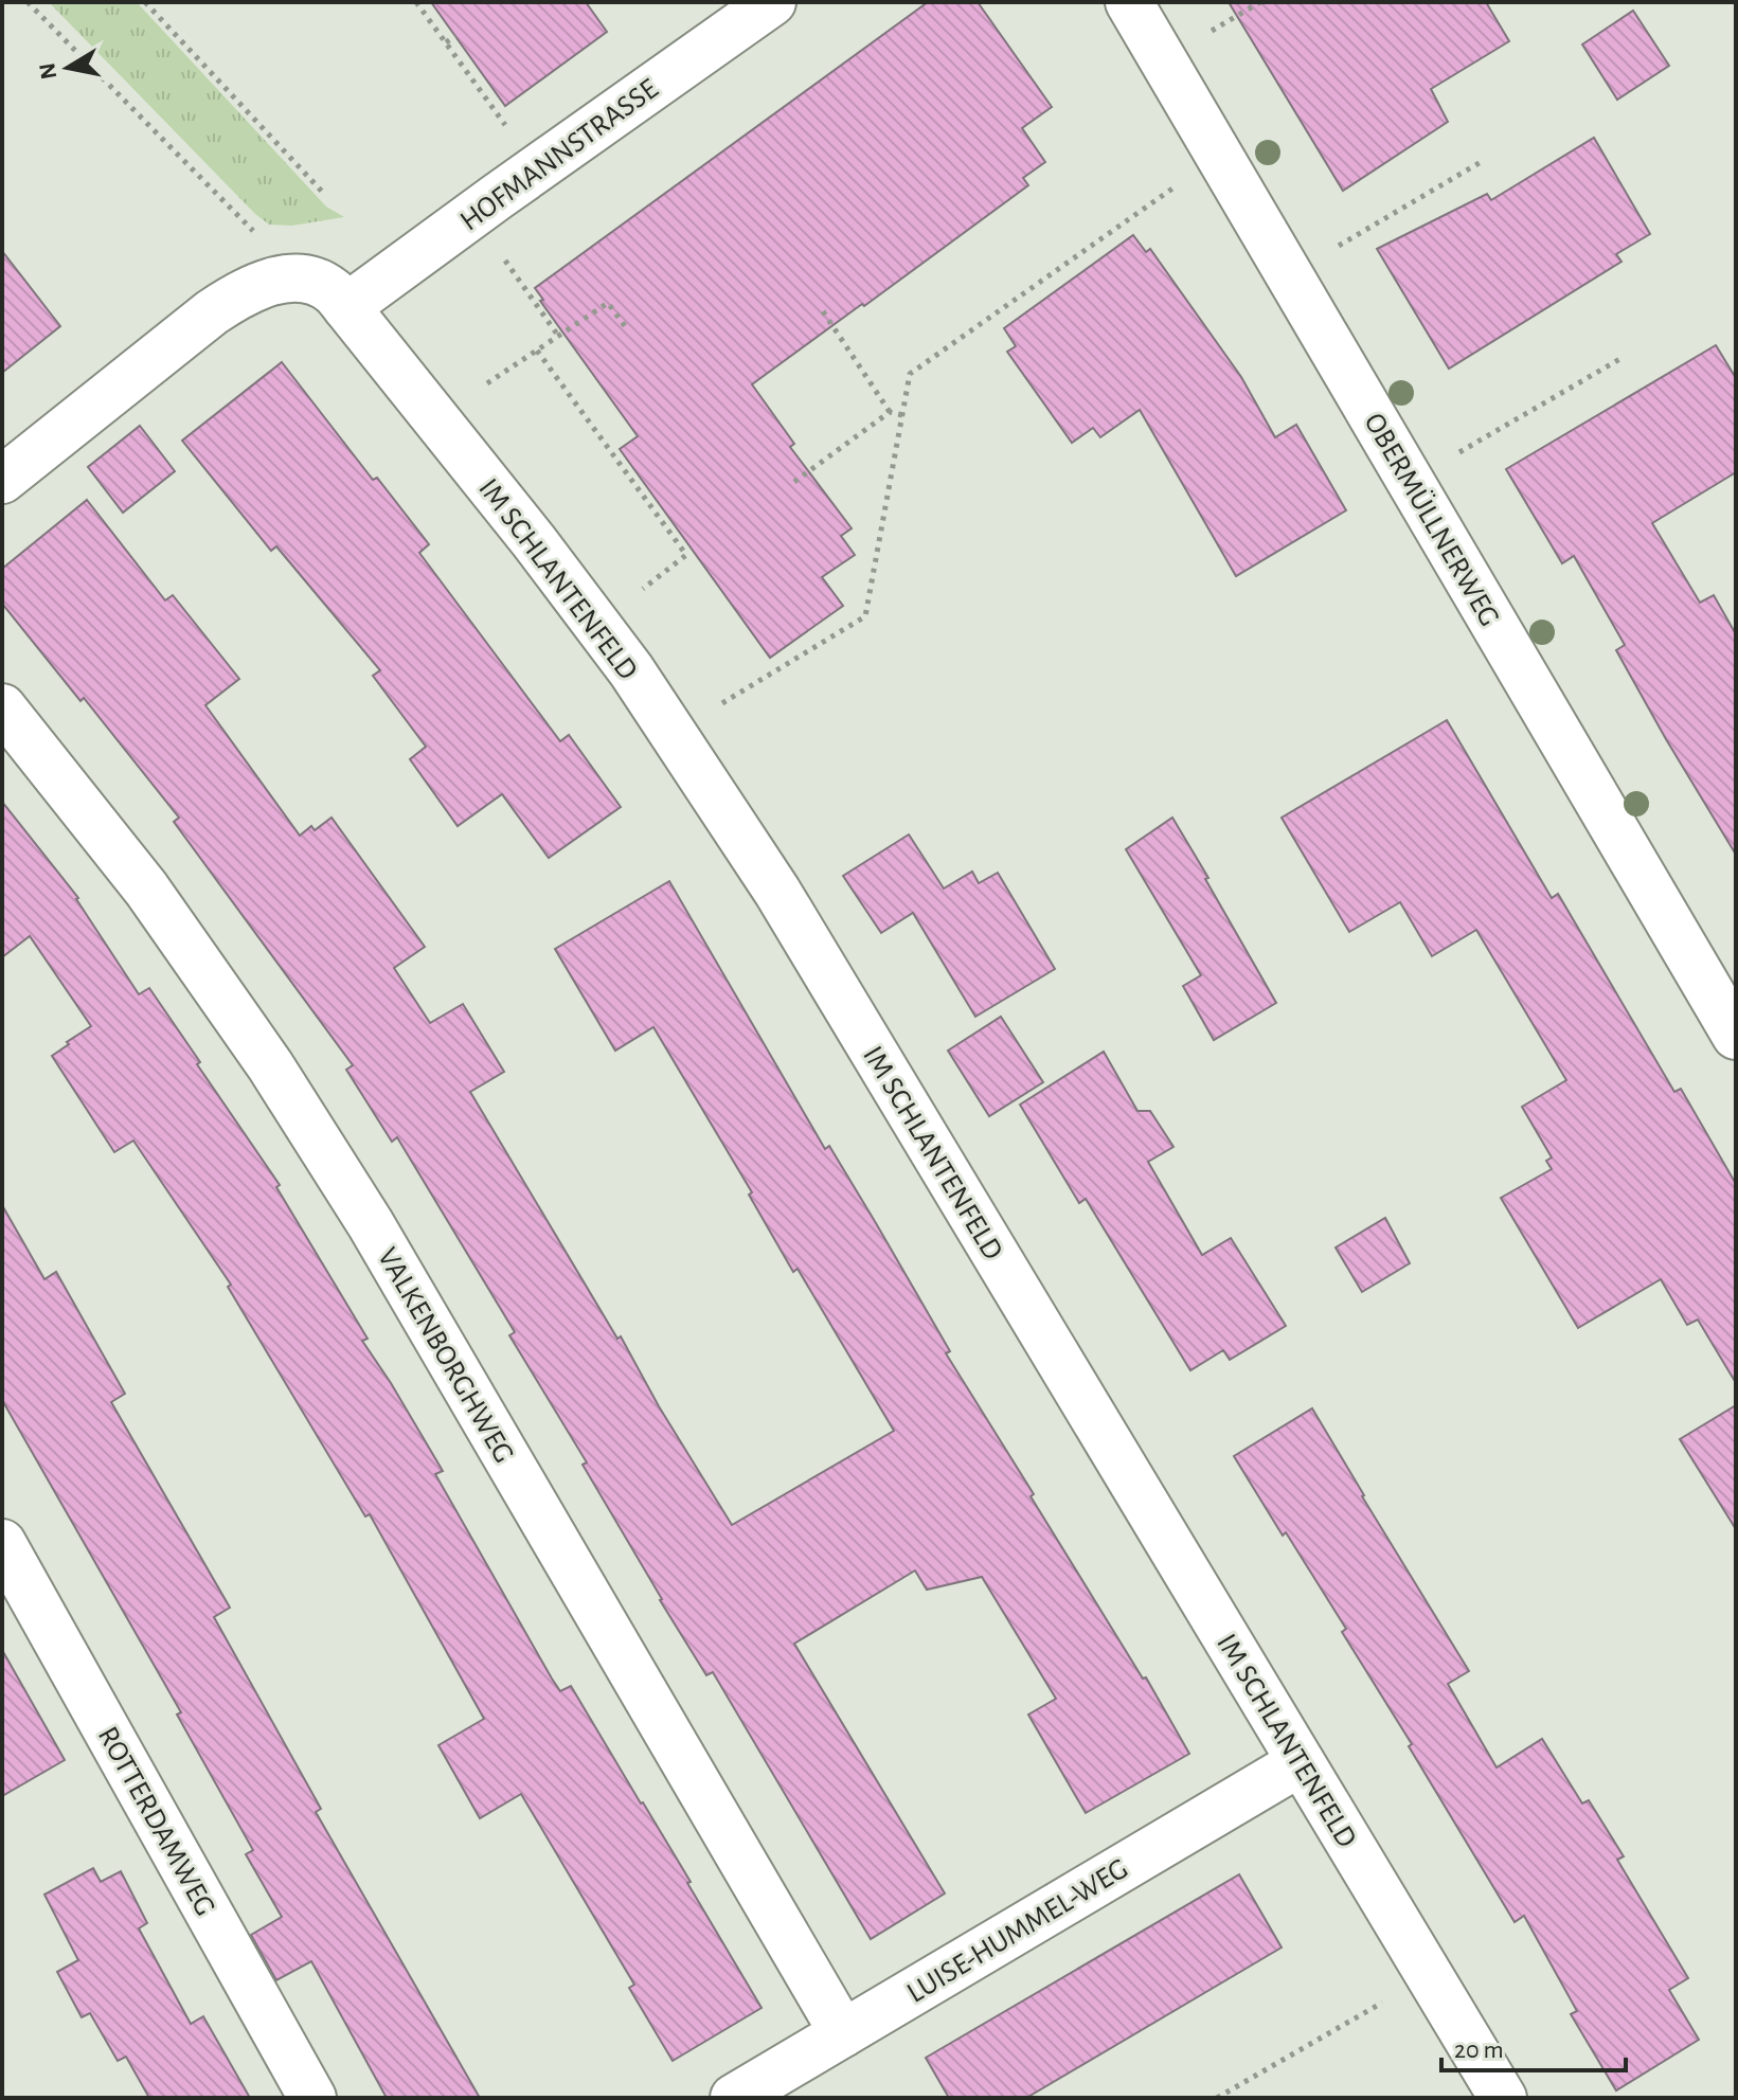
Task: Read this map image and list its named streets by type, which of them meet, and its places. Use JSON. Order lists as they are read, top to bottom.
{
  "streets": {
    "street": [
      "HOFMANNSTRASSE",
      "OBERMÜLLNERWEG",
      "IM SCHLANTENFELD",
      "VALKENBORGHWEG",
      "ROTTERDAMWEG",
      "LUISE-HUMMEL-WEG"
    ]
  },
  "crossings": [
    ["HOFMANNSTRASSE", "IM SCHLANTENFELD"],
    ["IM SCHLANTENFELD", "LUISE-HUMMEL-WEG"],
    ["VALKENBORGHWEG", "LUISE-HUMMEL-WEG"]
  ],
  "scale_bar": "20 m",
  "north": "left"
}
